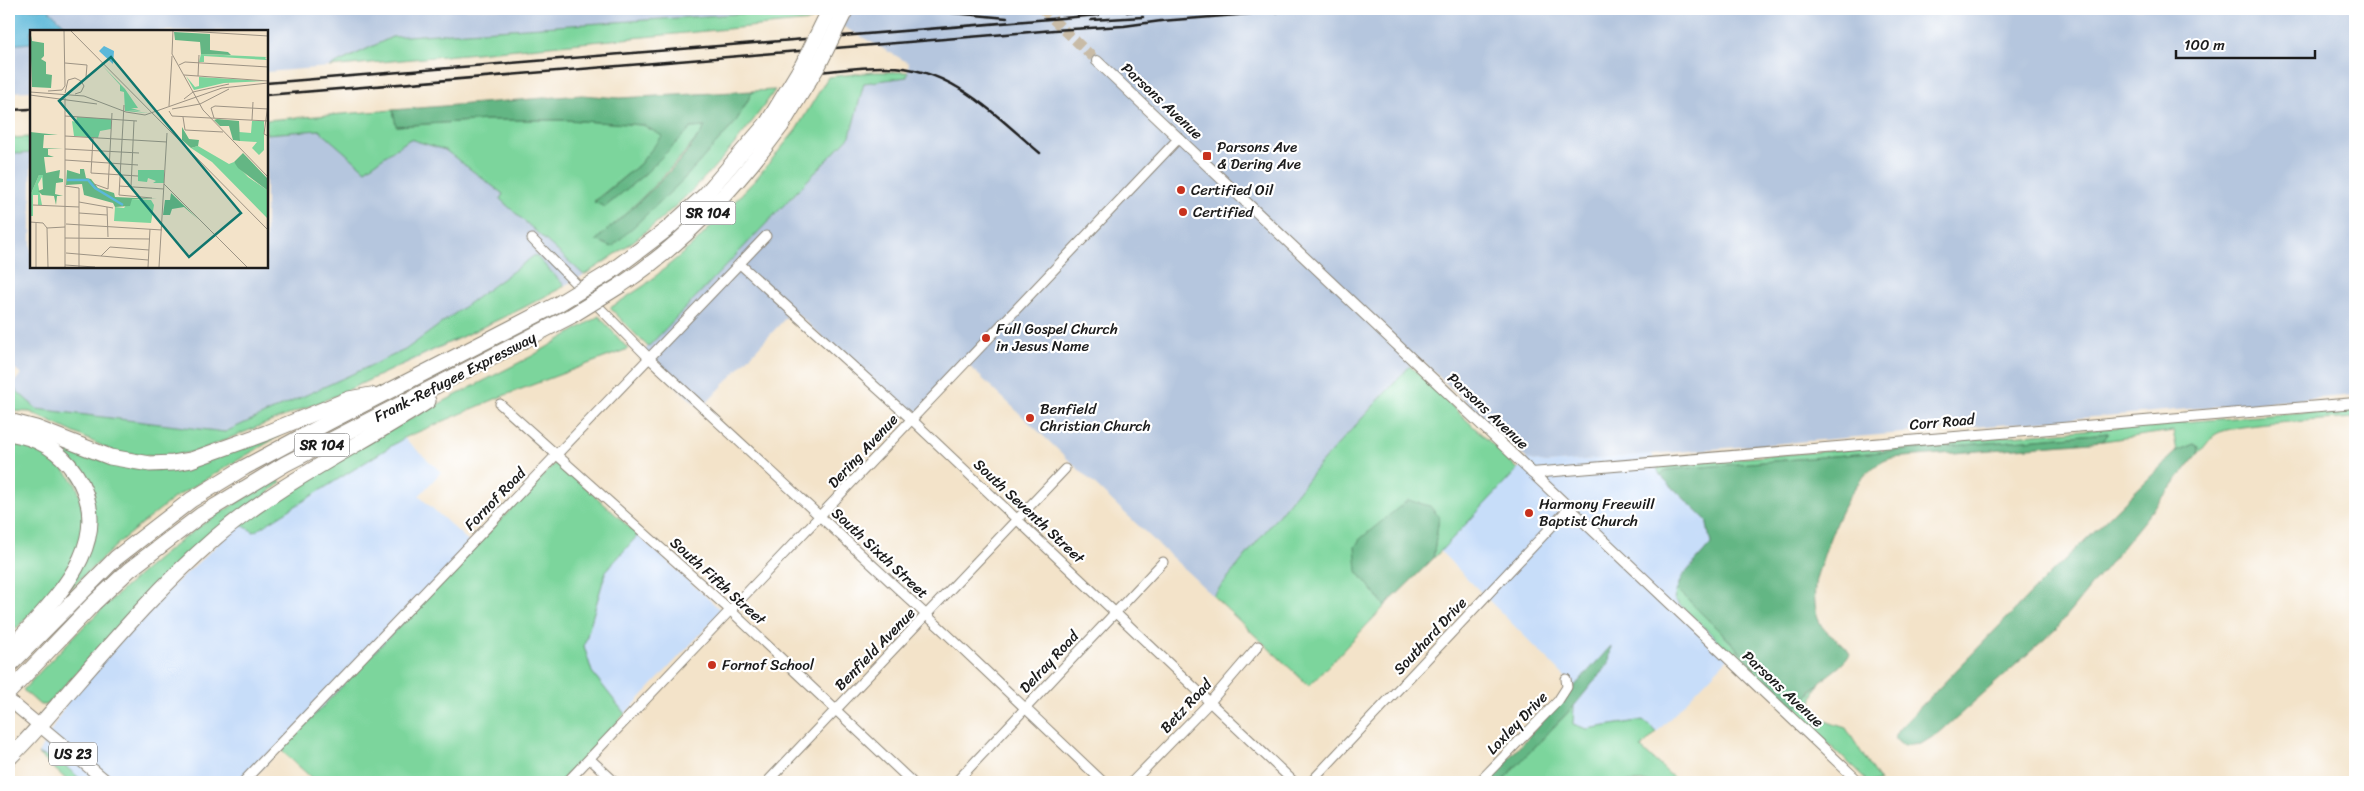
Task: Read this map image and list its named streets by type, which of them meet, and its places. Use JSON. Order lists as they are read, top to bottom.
{
  "streets": {
    "highway": ["SR 104", "Frank-Refugee Expressway"],
    "main road": ["US 23"],
    "street": [
      "Parsons Avenue",
      "Corr Road",
      "Dering Avenue",
      "Fornof Road",
      "South Seventh Street",
      "South Sixth Street",
      "South Fifth Street",
      "Southard Drive",
      "Benfield Avenue",
      "Delray Road",
      "Betz Road",
      "Loxley Drive"
    ]
  },
  "crossings": [
    ["Parsons Avenue", "Corr Road"],
    ["Parsons Avenue", "Dering Avenue"],
    ["Parsons Avenue", "Southard Drive"],
    ["Dering Avenue", "South Seventh Street"],
    ["Dering Avenue", "South Sixth Street"],
    ["Dering Avenue", "South Fifth Street"],
    ["Fornof Road", "South Seventh Street"],
    ["Fornof Road", "South Sixth Street"],
    ["Fornof Road", "South Fifth Street"],
    ["South Seventh Street", "Benfield Avenue"],
    ["South Seventh Street", "Delray Road"],
    ["South Seventh Street", "Betz Road"],
    ["South Sixth Street", "Benfield Avenue"],
    ["South Sixth Street", "Delray Road"],
    ["South Fifth Street", "Benfield Avenue"]
  ],
  "places": {
    "transit": ["Parsons Ave & Dering Ave"],
    "other": [
      "Certified Oil",
      "Certified",
      "Full Gospel Church in Jesus Name",
      "Benfield Christian Church",
      "Harmony Freewill Baptist Church",
      "Fornof School"
    ]
  },
  "scale_bar": "100 m"
}
